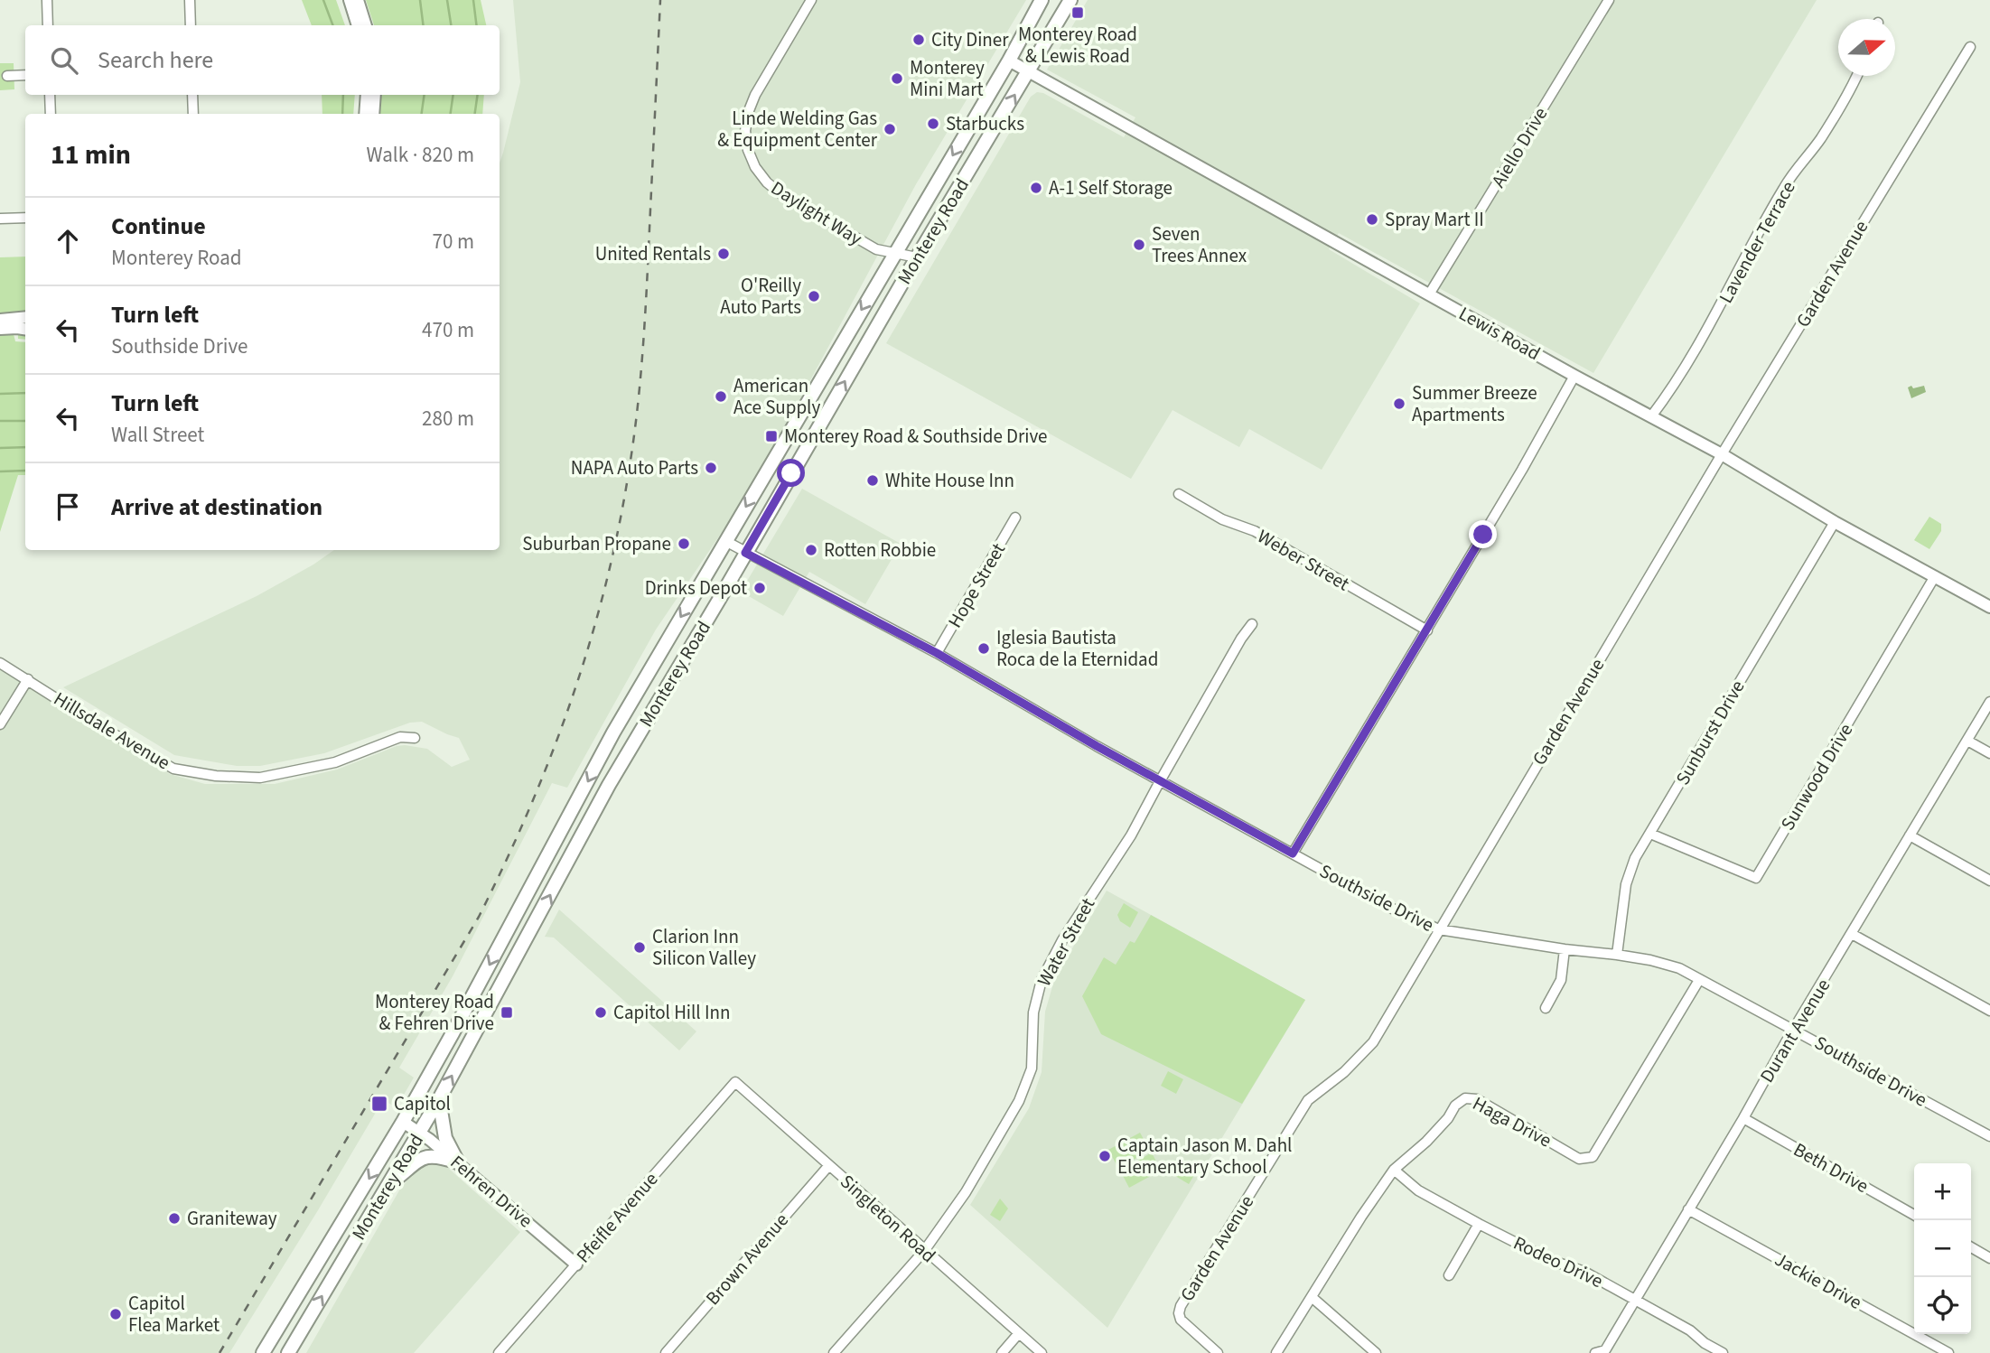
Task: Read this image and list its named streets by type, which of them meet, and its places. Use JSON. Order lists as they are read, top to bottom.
{
  "streets": {
    "main road": ["Monterey Road"],
    "street": [
      "Aiello Drive",
      "Daylight Way",
      "Lavender Terrace",
      "Garden Avenue",
      "Lewis Road",
      "Weber Street",
      "Hope Street",
      "Hillsdale Avenue",
      "Sunburst Drive",
      "Sunwood Drive",
      "Southside Drive",
      "Water Street",
      "Durant Avenue",
      "Haga Drive",
      "Beth Drive",
      "Fehren Drive",
      "Pfeifle Avenue",
      "Singleton Road",
      "Brown Avenue",
      "Rodeo Drive",
      "Jackie Drive"
    ]
  },
  "crossings": [
    ["Aiello Drive", "Lewis Road"],
    ["Daylight Way", "Monterey Road"],
    ["Monterey Road", "Lewis Road"],
    ["Monterey Road", "Southside Drive"],
    ["Monterey Road", "Fehren Drive"],
    ["Lavender Terrace", "Lewis Road"],
    ["Garden Avenue", "Lewis Road"],
    ["Garden Avenue", "Southside Drive"],
    ["Lewis Road", "Sunburst Drive"],
    ["Lewis Road", "Sunwood Drive"],
    ["Hope Street", "Southside Drive"],
    ["Sunburst Drive", "Sunwood Drive"],
    ["Sunburst Drive", "Southside Drive"],
    ["Southside Drive", "Water Street"],
    ["Southside Drive", "Durant Avenue"],
    ["Southside Drive", "Haga Drive"],
    ["Water Street", "Singleton Road"],
    ["Durant Avenue", "Beth Drive"],
    ["Durant Avenue", "Rodeo Drive"],
    ["Durant Avenue", "Jackie Drive"],
    ["Haga Drive", "Rodeo Drive"],
    ["Fehren Drive", "Pfeifle Avenue"],
    ["Pfeifle Avenue", "Singleton Road"],
    ["Singleton Road", "Brown Avenue"]
  ],
  "places": {
    "transit": [
      "Monterey Road & Lewis Road",
      "Monterey Road & Southside Drive",
      "Monterey Road & Fehren Drive",
      "Capitol"
    ],
    "other": [
      "City Diner",
      "Monterey Mini Mart",
      "Starbucks",
      "Linde Welding Gas & Equipment Center",
      "A-1 Self Storage",
      "Spray Mart II",
      "Seven Trees Annex",
      "United Rentals",
      "O'Reilly Auto Parts",
      "American Ace Supply",
      "Summer Breeze Apartments",
      "NAPA Auto Parts",
      "White House Inn",
      "Suburban Propane",
      "Rotten Robbie",
      "Drinks Depot",
      "Iglesia Bautista Roca de la Eternidad",
      "Clarion Inn Silicon Valley",
      "Capitol Hill Inn",
      "Captain Jason M. Dahl Elementary School",
      "Graniteway",
      "Capitol Flea Market"
    ]
  },
  "north": "right",
  "page": {
    "search": "Search here",
    "heading": ["11 min", "Walk · 820 m"],
    "list": [
      ["Continue", "Monterey Road", "70 m"],
      ["Turn left", "Southside Drive", "470 m"],
      ["Turn left", "Wall Street", "280 m"],
      "Arrive at destination"
    ],
    "map_buttons": ["+", "−"]
  }
}
